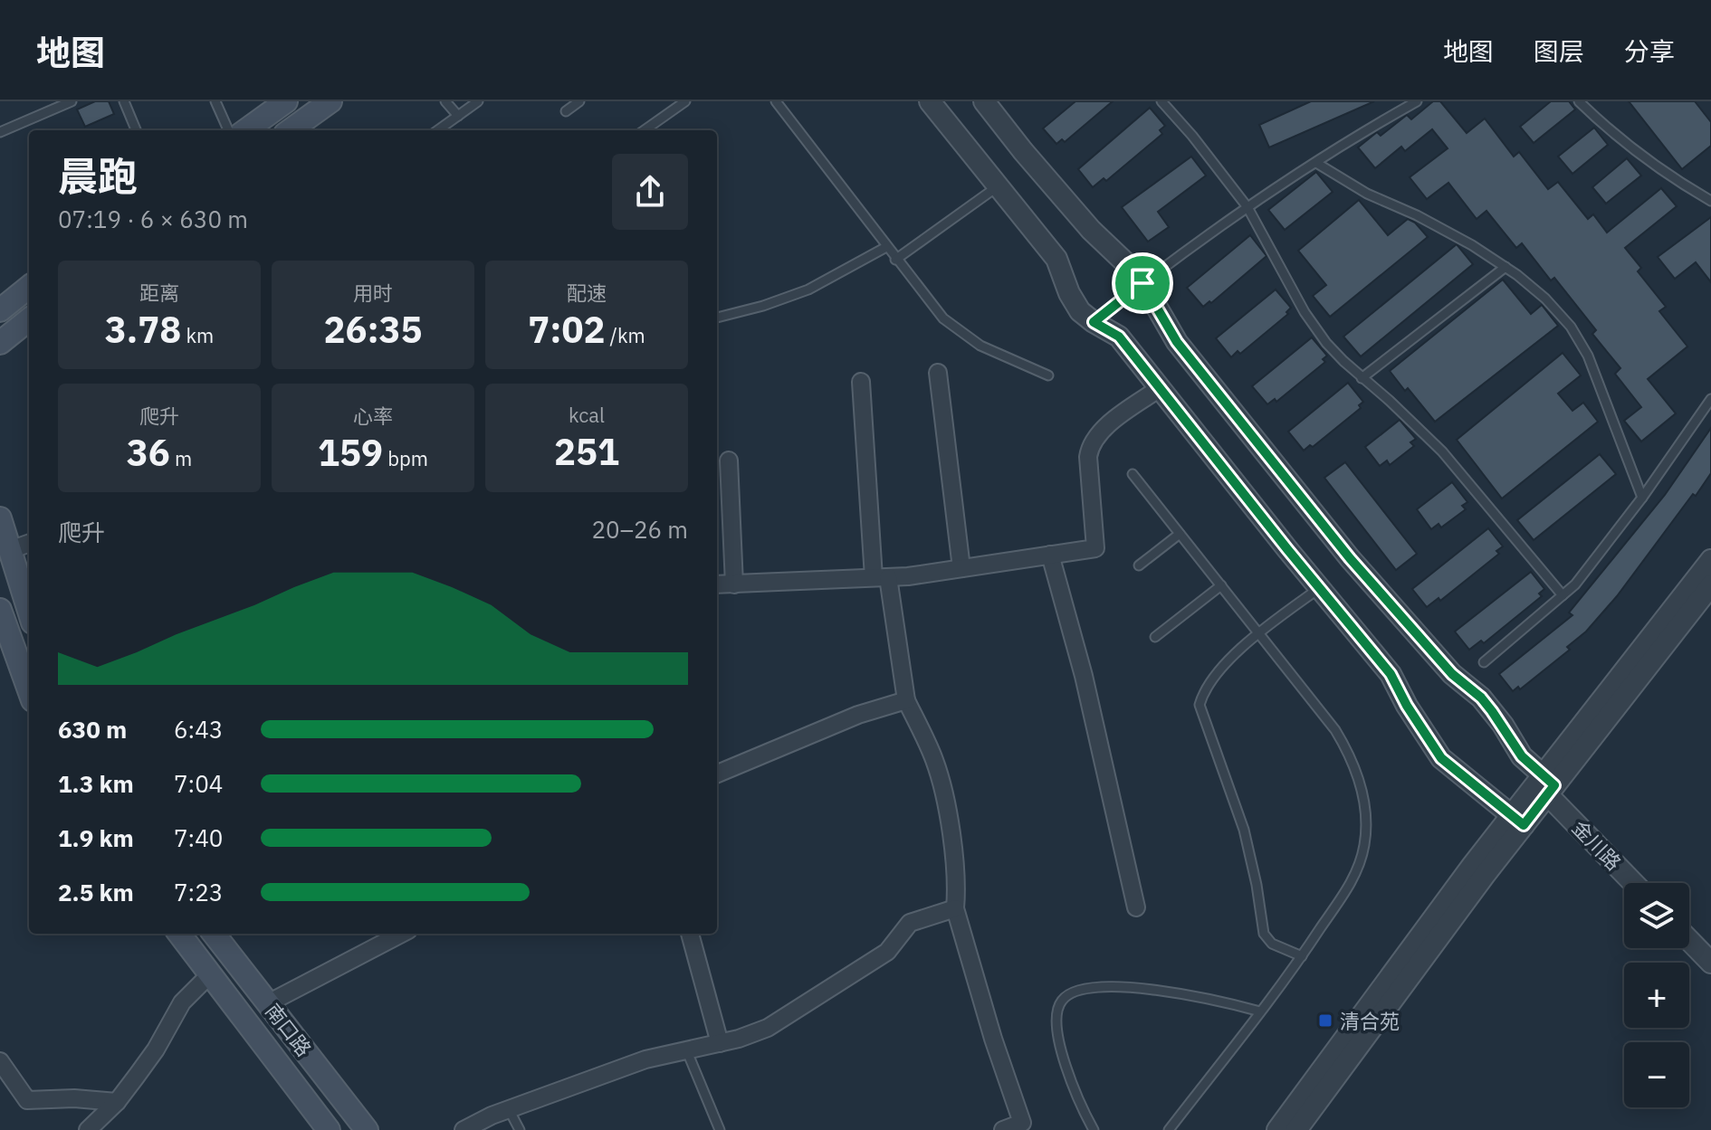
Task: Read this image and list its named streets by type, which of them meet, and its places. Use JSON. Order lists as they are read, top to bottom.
{
  "streets": {
    "main road": ["南口路"],
    "street": ["金川路"]
  },
  "places": {
    "transit": ["清合苑"]
  },
  "page": {
    "header": "地图",
    "nav": ["地图", "图层", "分享"],
    "heading": ["晨跑", "07:19 · 6 × 630 m"],
    "stats": [
      ["距离", "3.78 km"],
      ["用时", "26:35"],
      ["配速", "7:02 /km"],
      ["爬升", "36 m"],
      ["心率", "159 bpm"],
      ["kcal", "251"]
    ],
    "chart": ["爬升", "20–26 m"],
    "list": [
      {
        "name": "630 m",
        "note": "6:43"
      },
      {
        "name": "1.3 km",
        "note": "7:04"
      },
      {
        "name": "1.9 km",
        "note": "7:40"
      },
      {
        "name": "2.5 km",
        "note": "7:23"
      }
    ],
    "map_buttons": ["+", "−"]
  }
}
